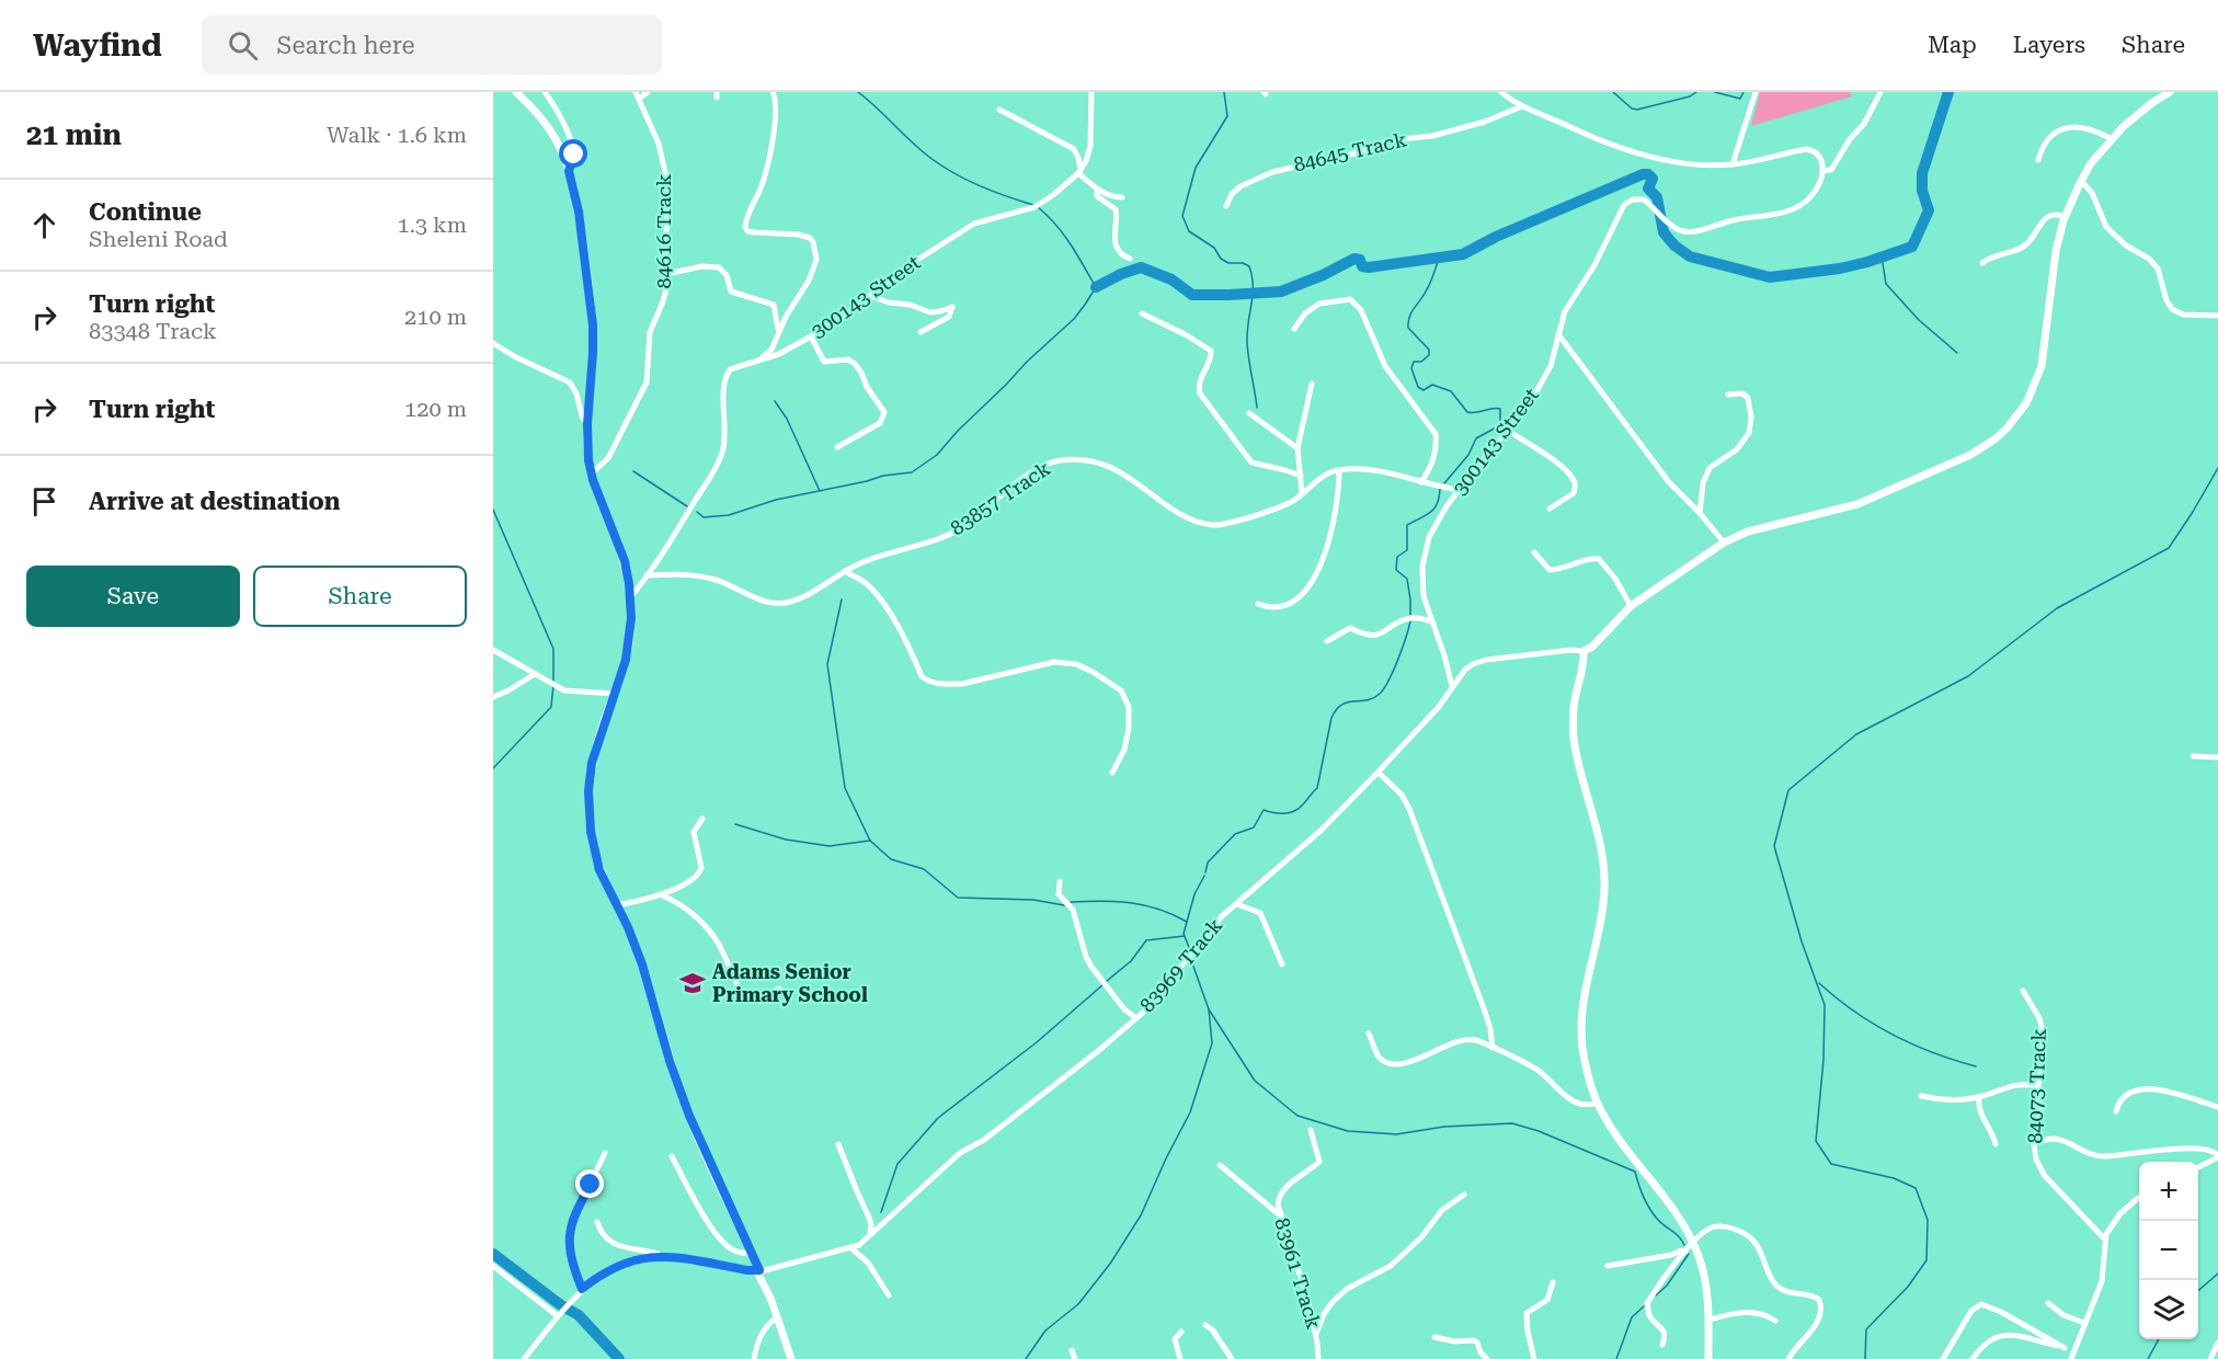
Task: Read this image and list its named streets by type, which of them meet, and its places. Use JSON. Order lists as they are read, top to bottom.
{
  "streets": {
    "street": [
      "84645 Track",
      "84616 Track",
      "300143 Street",
      "83857 Track",
      "83969 Track",
      "84073 Track",
      "83961 Track"
    ]
  },
  "crossings": [
    ["300143 Street", "83857 Track"],
    ["300143 Street", "83969 Track"]
  ],
  "places": {
    "school or university": ["Adams Senior Primary School"]
  },
  "page": {
    "header": "Wayfind",
    "search": "Search here",
    "nav": ["Map", "Layers", "Share"],
    "heading": ["21 min", "Walk · 1.6 km"],
    "list": [
      ["Continue", "Sheleni Road", "1.3 km"],
      ["Turn right", "83348 Track", "210 m"],
      ["Turn right", "120 m"],
      "Arrive at destination"
    ],
    "buttons": ["Save", "Share"],
    "map_buttons": ["+", "−"]
  }
}
